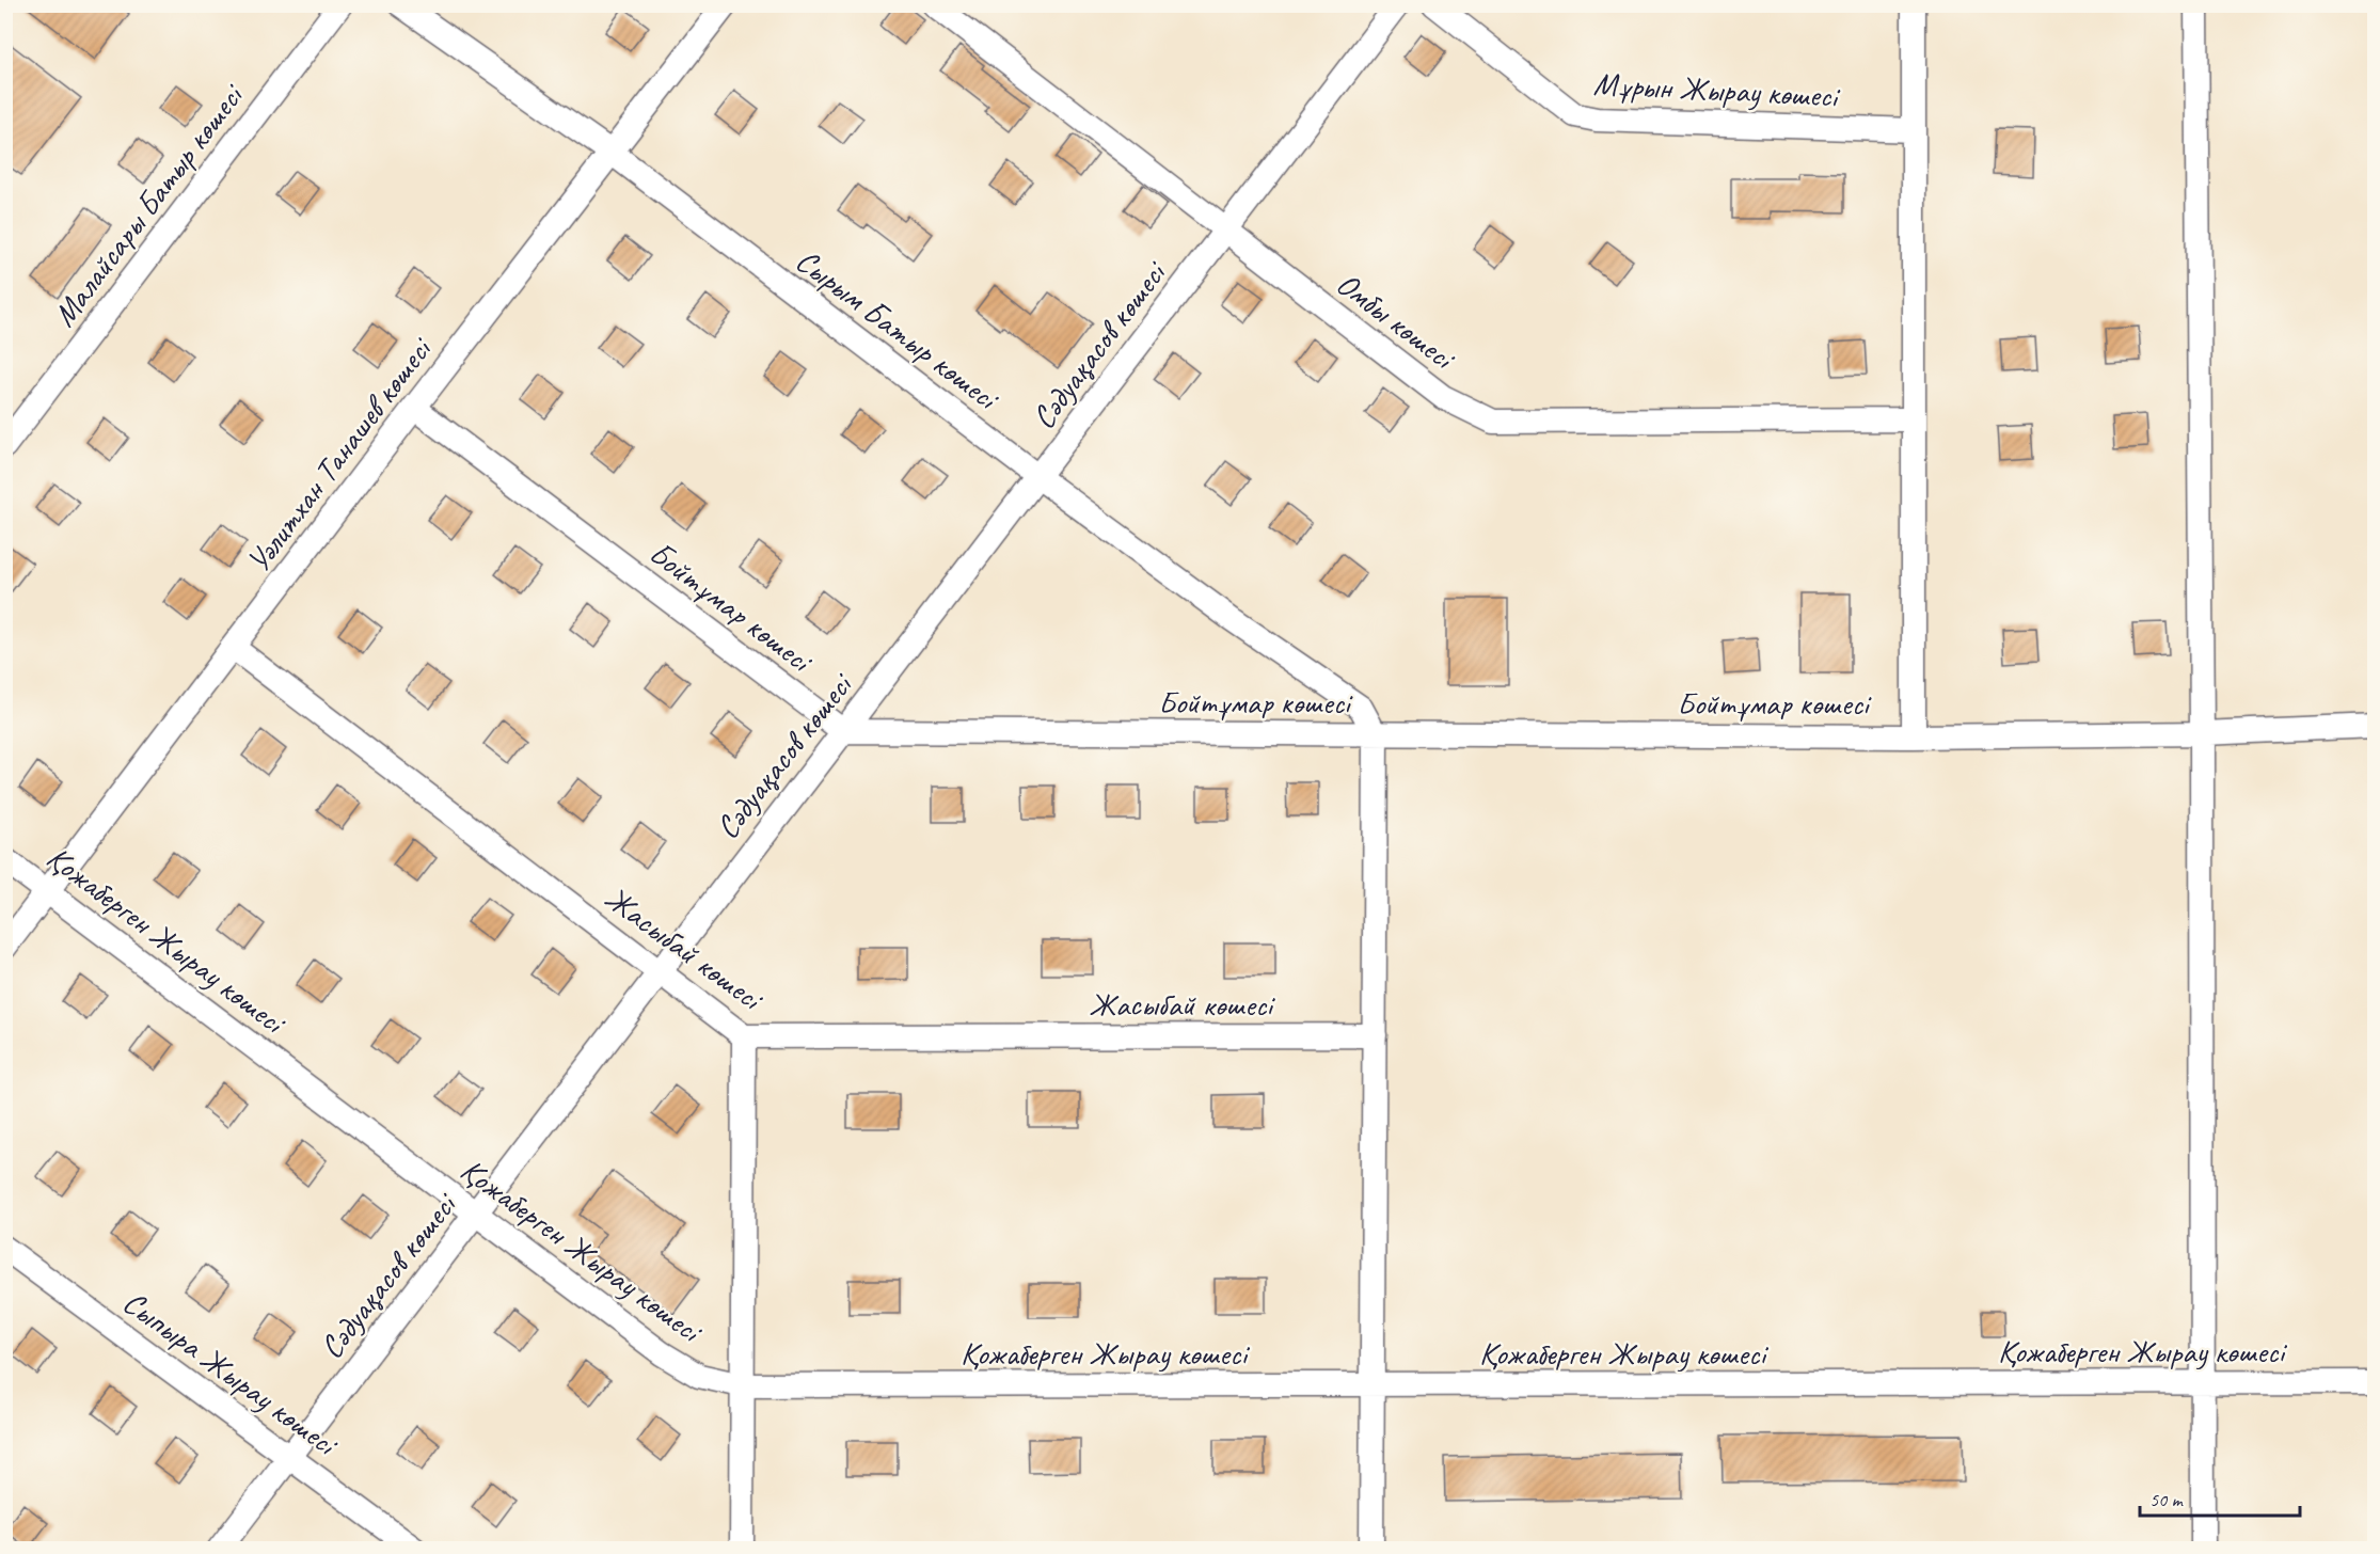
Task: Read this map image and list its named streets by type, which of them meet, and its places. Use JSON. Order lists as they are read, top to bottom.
{
  "streets": {
    "street": [
      "Мұрын Жырау көшесі",
      "Малайсары Батыр көшесі",
      "Омбы көшесі",
      "Сырым Батыр көшесі",
      "Сәдуақасов көшесі",
      "Уәлитхан Танашев көшесі",
      "Бойтұмар көшесі",
      "Қожаберген Жырау көшесі",
      "Жасыбай көшесі",
      "Сыпыра Жырау көшесі"
    ]
  },
  "crossings": [
    ["Омбы көшесі", "Сәдуақасов көшесі"],
    ["Сырым Батыр көшесі", "Сәдуақасов көшесі"],
    ["Сырым Батыр көшесі", "Уәлитхан Танашев көшесі"],
    ["Сырым Батыр көшесі", "Бойтұмар көшесі"],
    ["Сәдуақасов көшесі", "Бойтұмар көшесі"],
    ["Сәдуақасов көшесі", "Қожаберген Жырау көшесі"],
    ["Сәдуақасов көшесі", "Жасыбай көшесі"],
    ["Сәдуақасов көшесі", "Сыпыра Жырау көшесі"],
    ["Уәлитхан Танашев көшесі", "Бойтұмар көшесі"],
    ["Уәлитхан Танашев көшесі", "Қожаберген Жырау көшесі"],
    ["Уәлитхан Танашев көшесі", "Жасыбай көшесі"]
  ],
  "scale_bar": "50 m"
}
